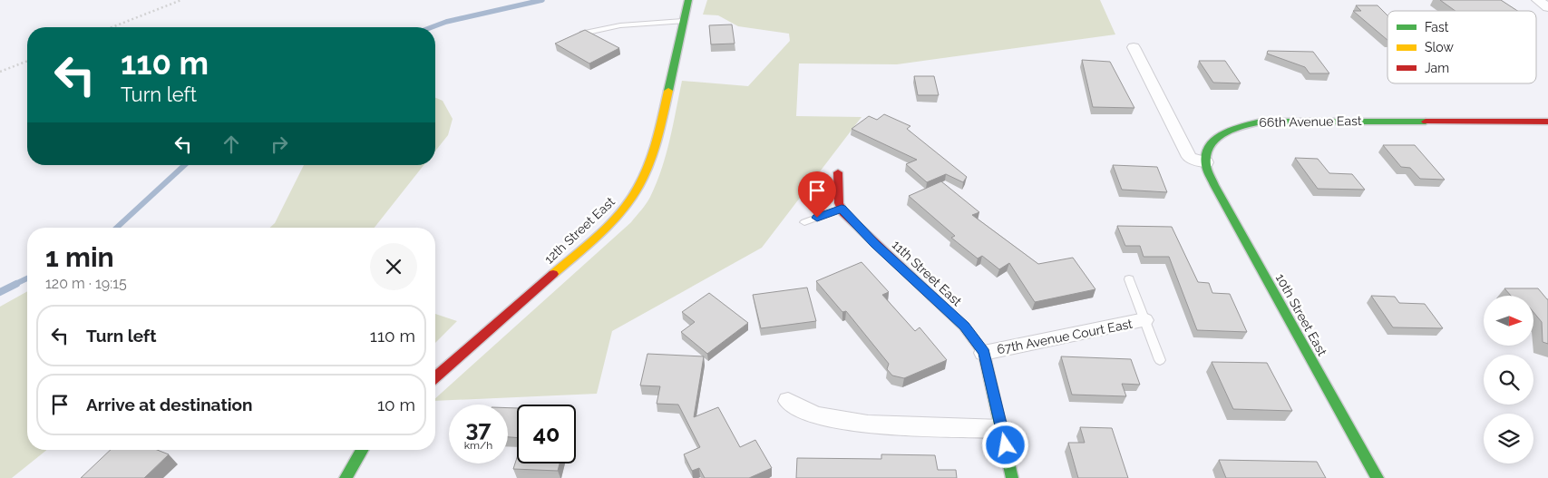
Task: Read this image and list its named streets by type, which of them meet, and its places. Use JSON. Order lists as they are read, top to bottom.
{
  "streets": {
    "street": [
      "66th Avenue East",
      "12th Street East",
      "11th Street East",
      "10th Street East",
      "67th Avenue Court East"
    ]
  },
  "crossings": [
    ["66th Avenue East", "10th Street East"],
    ["11th Street East", "67th Avenue Court East"]
  ],
  "legend": ["Fast", "Slow", "Jam"],
  "north": "right",
  "page": {
    "turn": ["110 m", "Turn left"],
    "heading": ["1 min", "120 m · 19:15"],
    "list": [
      {
        "name": "Turn left",
        "value": "110 m"
      },
      {
        "name": "Arrive at destination",
        "value": "10 m"
      }
    ],
    "speed": "37 km/h",
    "limit": "40"
  }
}
